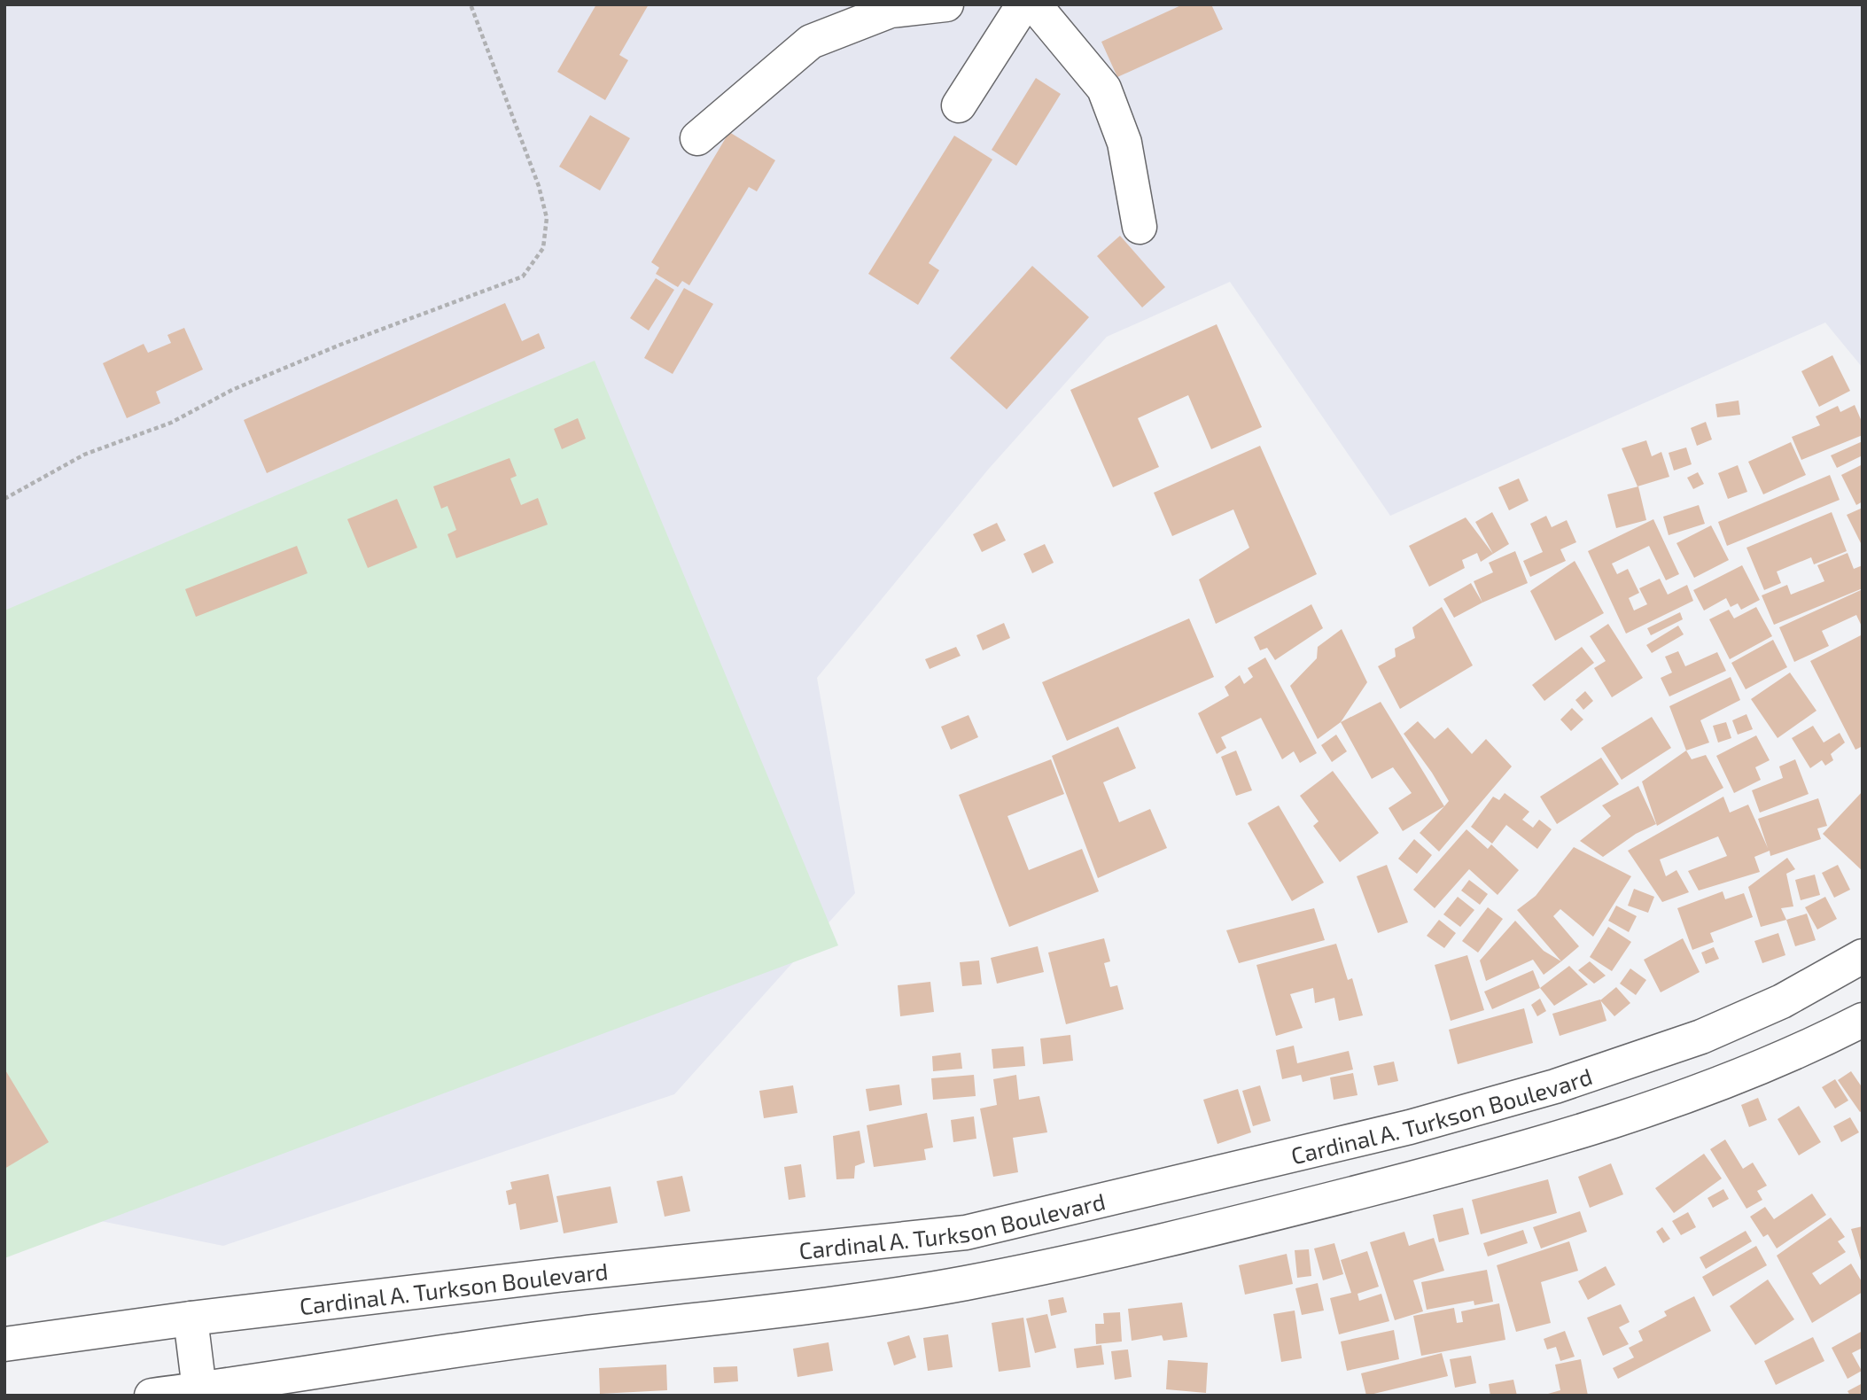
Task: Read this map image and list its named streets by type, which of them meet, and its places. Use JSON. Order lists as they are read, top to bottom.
{
  "streets": {
    "street": ["Cardinal A. Turkson Boulevard"]
  }
}
